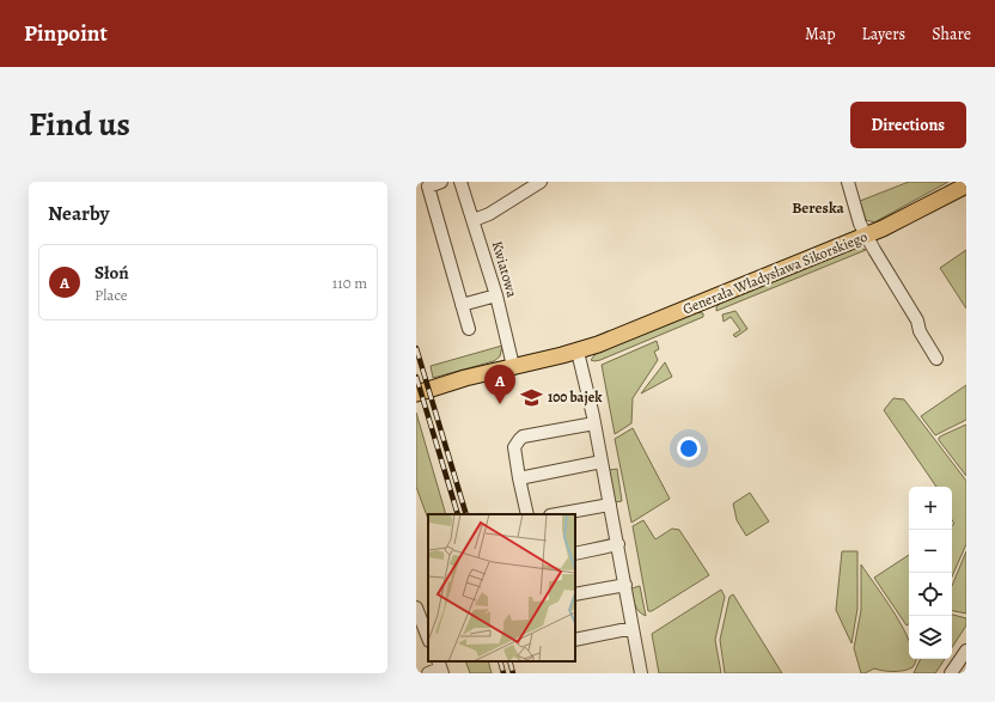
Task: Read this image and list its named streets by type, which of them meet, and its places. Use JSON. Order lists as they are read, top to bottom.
{
  "streets": {
    "main road": ["Generała Władysława Sikorskiego"],
    "street": ["Kwiatowa"]
  },
  "crossings": [
    ["Kwiatowa", "Generała Władysława Sikorskiego"]
  ],
  "districts": ["Bereska"],
  "places": {
    "school or university": ["100 bajek"]
  },
  "page": {
    "header": "Pinpoint",
    "nav": ["Map", "Layers", "Share"],
    "title": "Find us",
    "buttons": "Directions",
    "heading": "Nearby",
    "list": [
      {
        "mark": "A",
        "name": "Słoń",
        "note": "Place",
        "value": "110 m"
      }
    ],
    "pins": "A",
    "map_buttons": ["+", "−"]
  }
}
